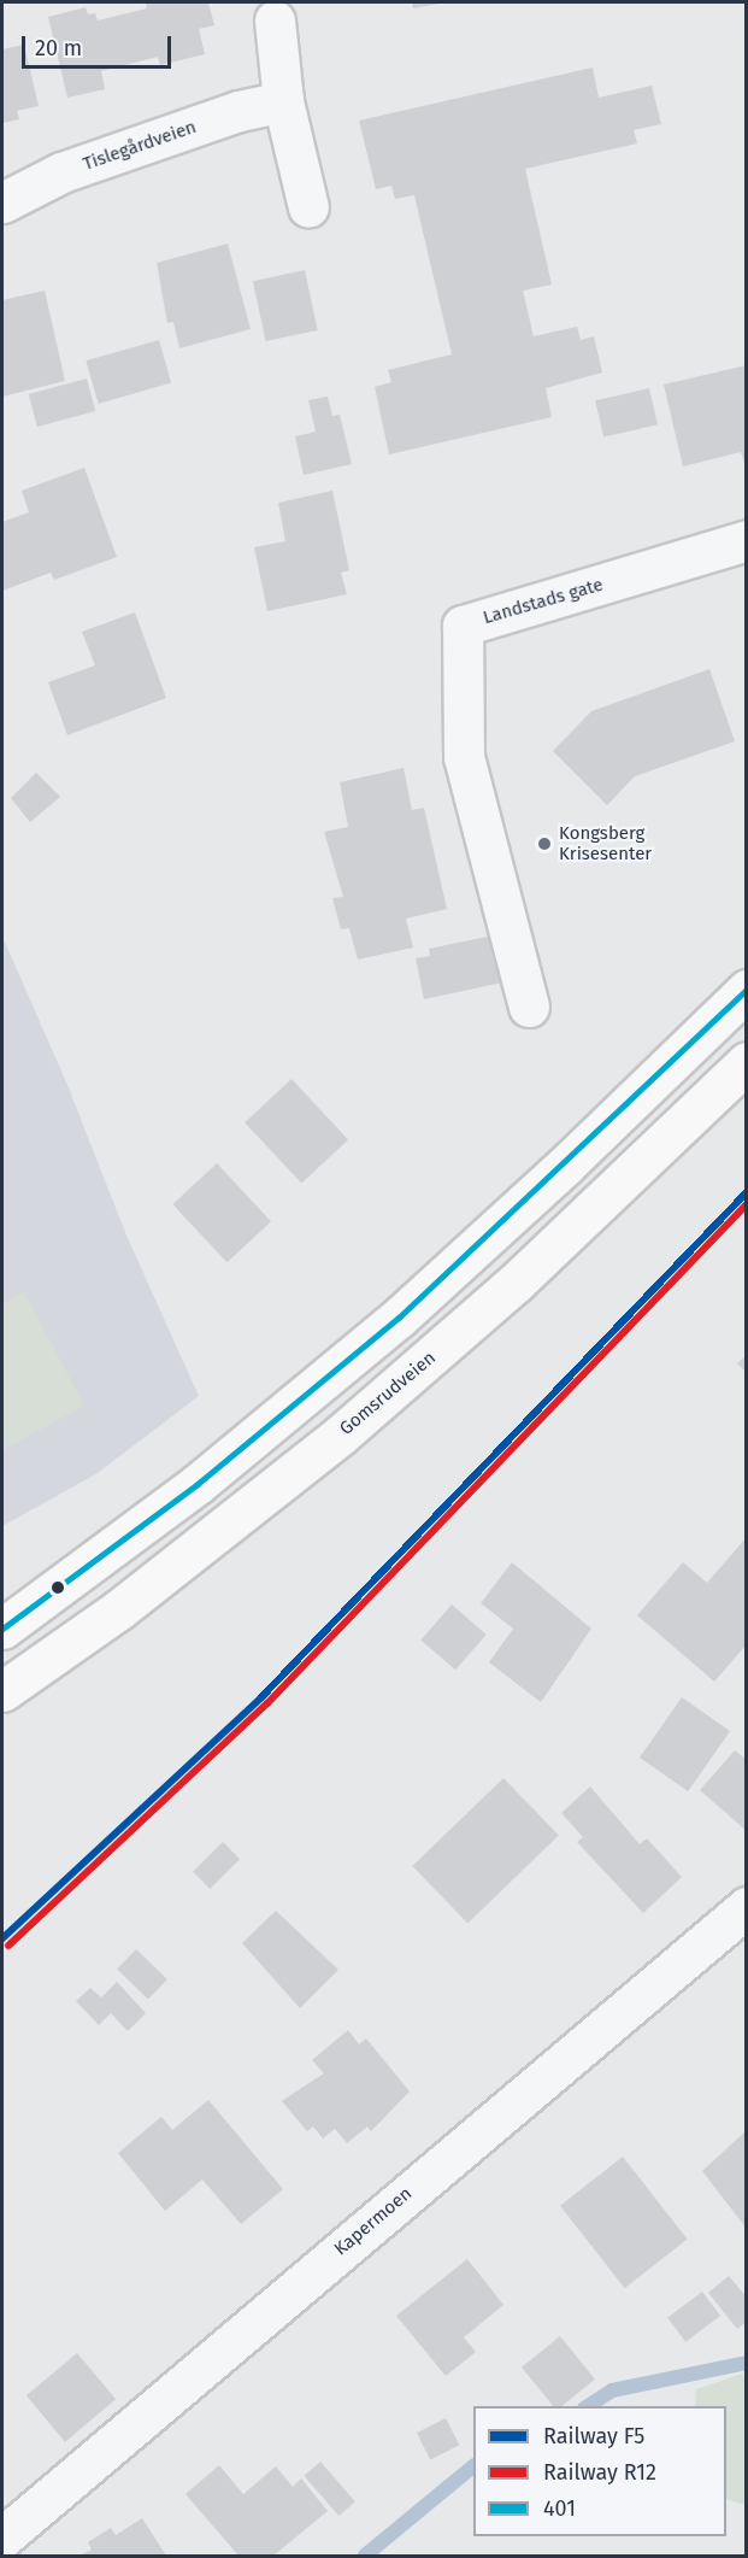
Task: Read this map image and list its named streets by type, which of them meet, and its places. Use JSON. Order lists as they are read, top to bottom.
{
  "streets": {
    "main road": ["Gomsrudveien"],
    "street": ["Tislegårdveien", "Landstads gate", "Kapermoen"]
  },
  "places": ["Kongsberg Krisesenter"],
  "lines": ["transit line 401", "rail line F5", "rail line R12"],
  "legend": ["Railway F5", "Railway R12", "401"],
  "scale_bar": "20 m"
}
